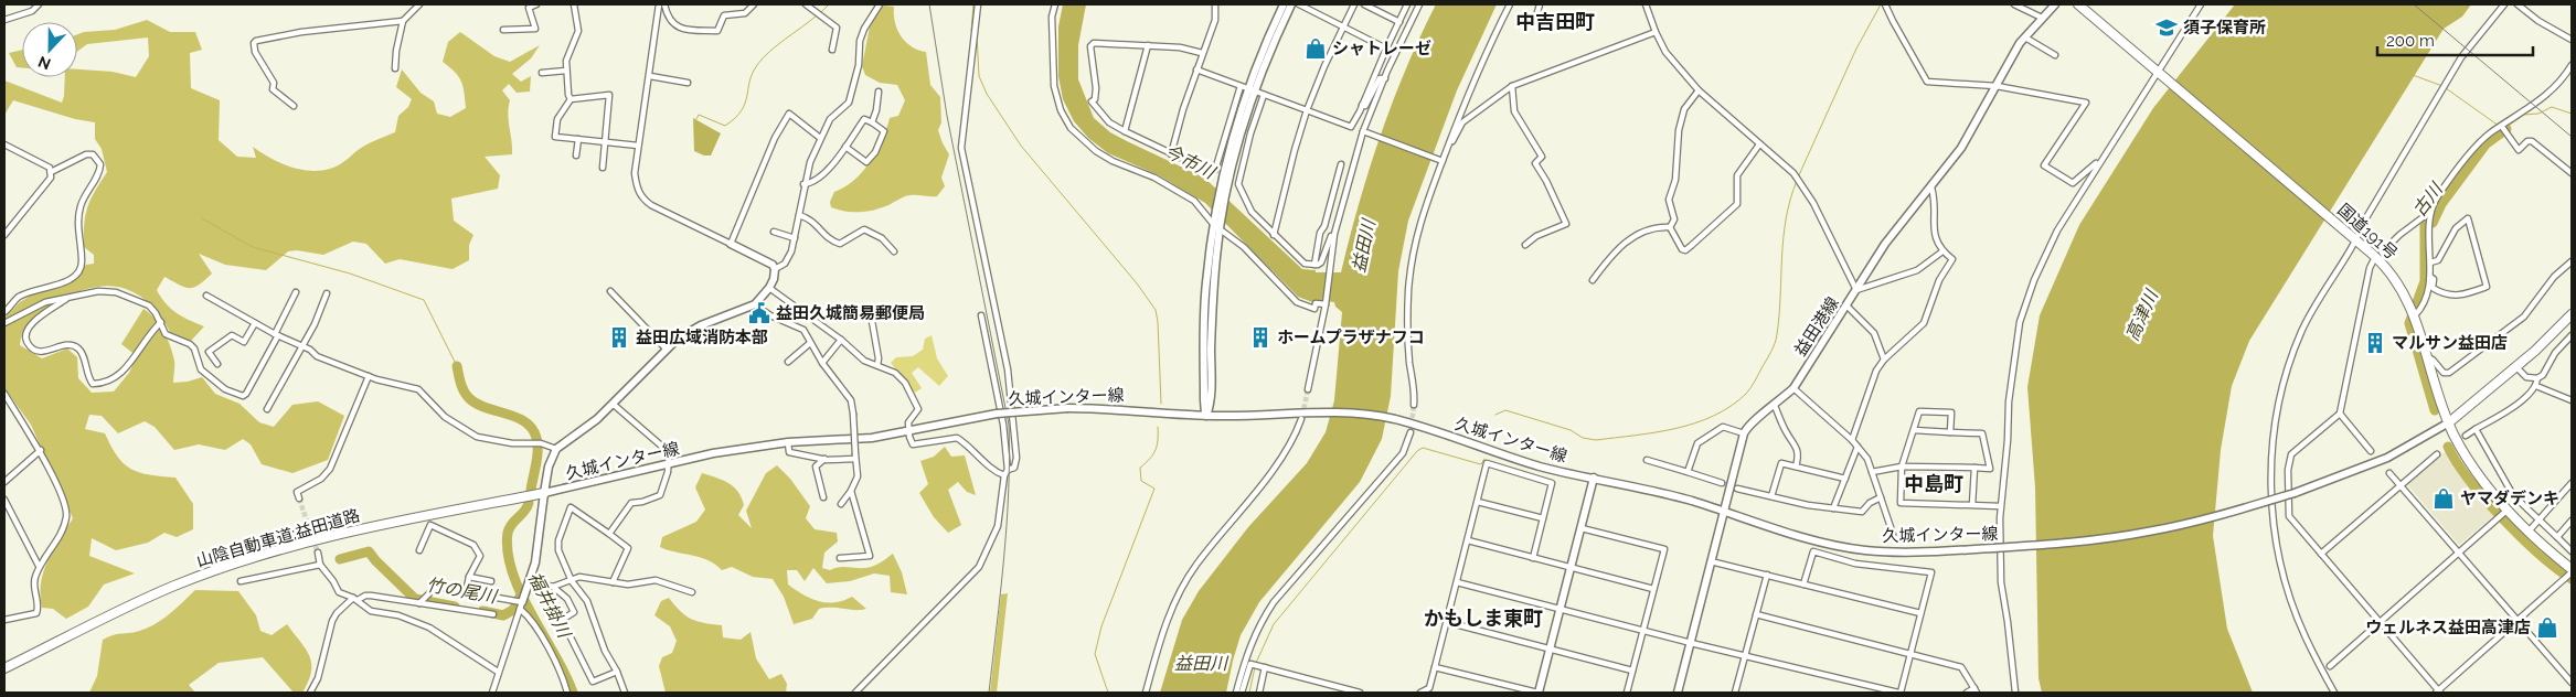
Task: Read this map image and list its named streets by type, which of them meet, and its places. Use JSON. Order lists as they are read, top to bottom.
{
  "streets": {
    "highway": ["国道191号", "山陰自動車道;益田道路"],
    "main road": ["益田港線", "久城インター線"]
  },
  "crossings": [
    ["国道191号", "久城インター線"],
    ["久城インター線", "山陰自動車道;益田道路"]
  ],
  "districts": ["中吉田町", "中島町", "かもしま東町"],
  "water": [
    "今市川",
    "古川",
    "益田川",
    "高津川",
    "竹の尾川",
    "福井掛川"
  ],
  "places": {
    "school or university": ["須子保育所"],
    "shop": ["シャトレーゼ", "ヤマダデンキ", "ウェルネス益田高津店"],
    "public building": ["益田久城簡易郵便局"],
    "building": ["益田広域消防本部", "ホームプラザナフコ", "マルサン益田店"]
  },
  "scale_bar": "200 m",
  "north": "bottom"
}
